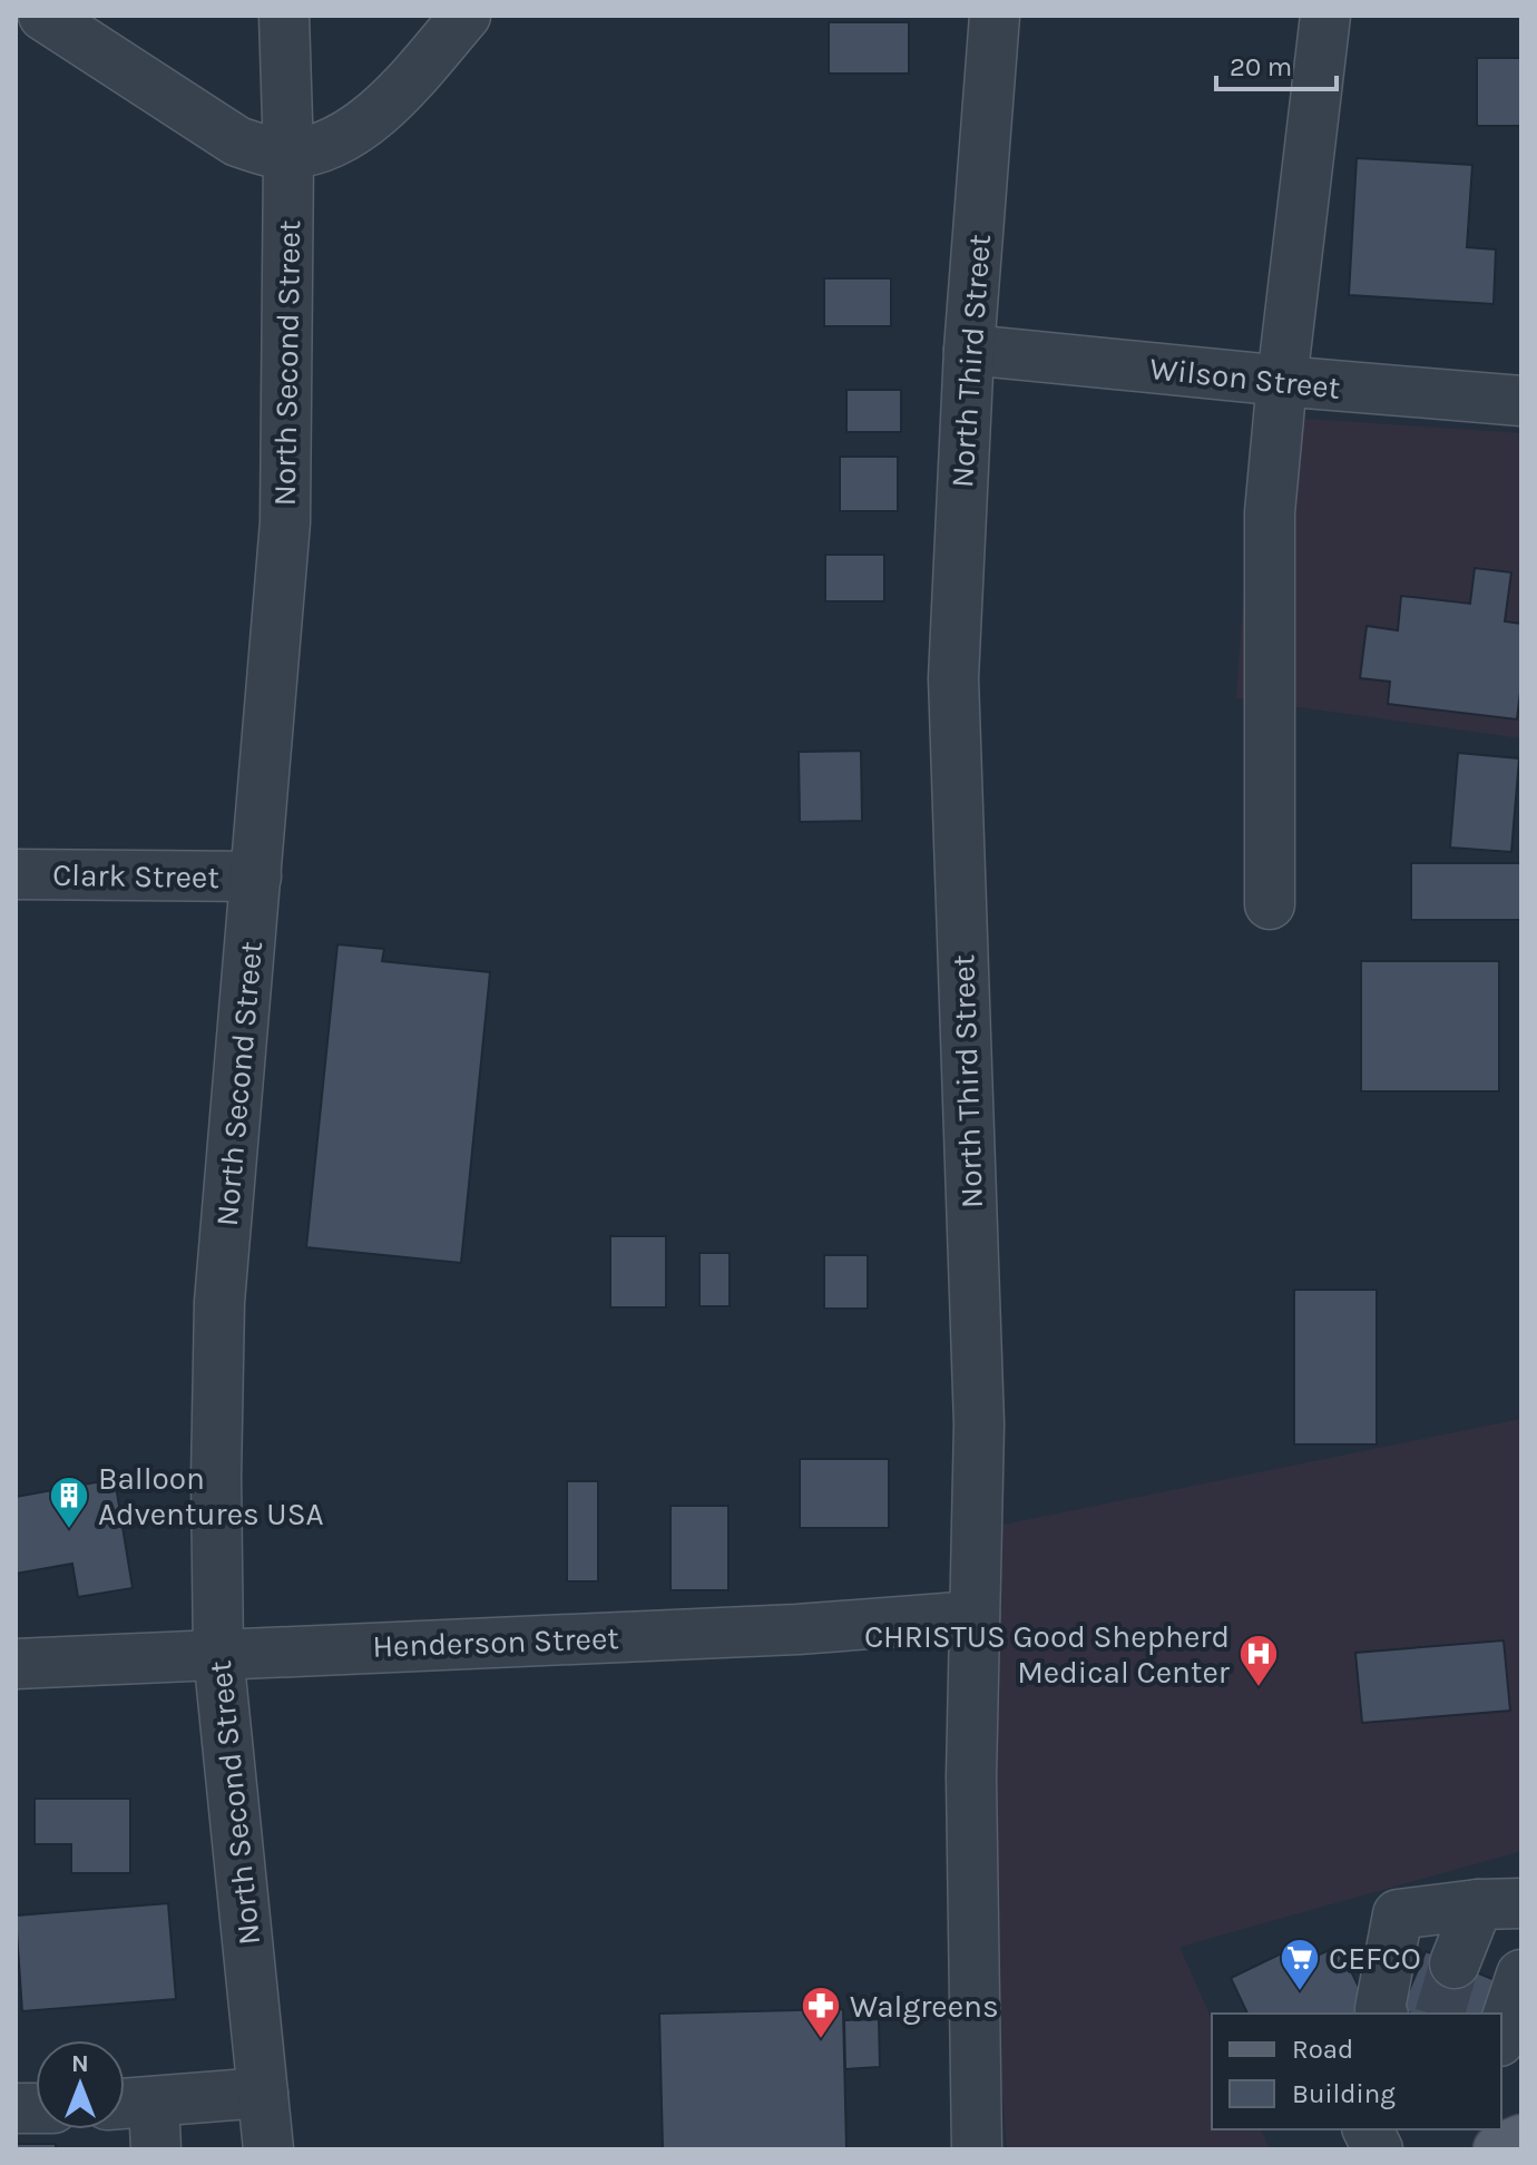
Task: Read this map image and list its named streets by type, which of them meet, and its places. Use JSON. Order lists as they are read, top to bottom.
{
  "streets": {
    "street": [
      "North Third Street",
      "North Second Street",
      "Wilson Street",
      "Clark Street",
      "Henderson Street"
    ]
  },
  "crossings": [
    ["North Third Street", "Wilson Street"],
    ["North Third Street", "Henderson Street"],
    ["North Second Street", "Clark Street"],
    ["North Second Street", "Henderson Street"]
  ],
  "places": {
    "building": ["Balloon Adventures USA"],
    "hospital": ["CHRISTUS Good Shepherd Medical Center"],
    "supermarket": ["CEFCO"],
    "pharmacy": ["Walgreens"]
  },
  "legend": ["Road", "Building"],
  "scale_bar": "20 m",
  "north": "top"
}
